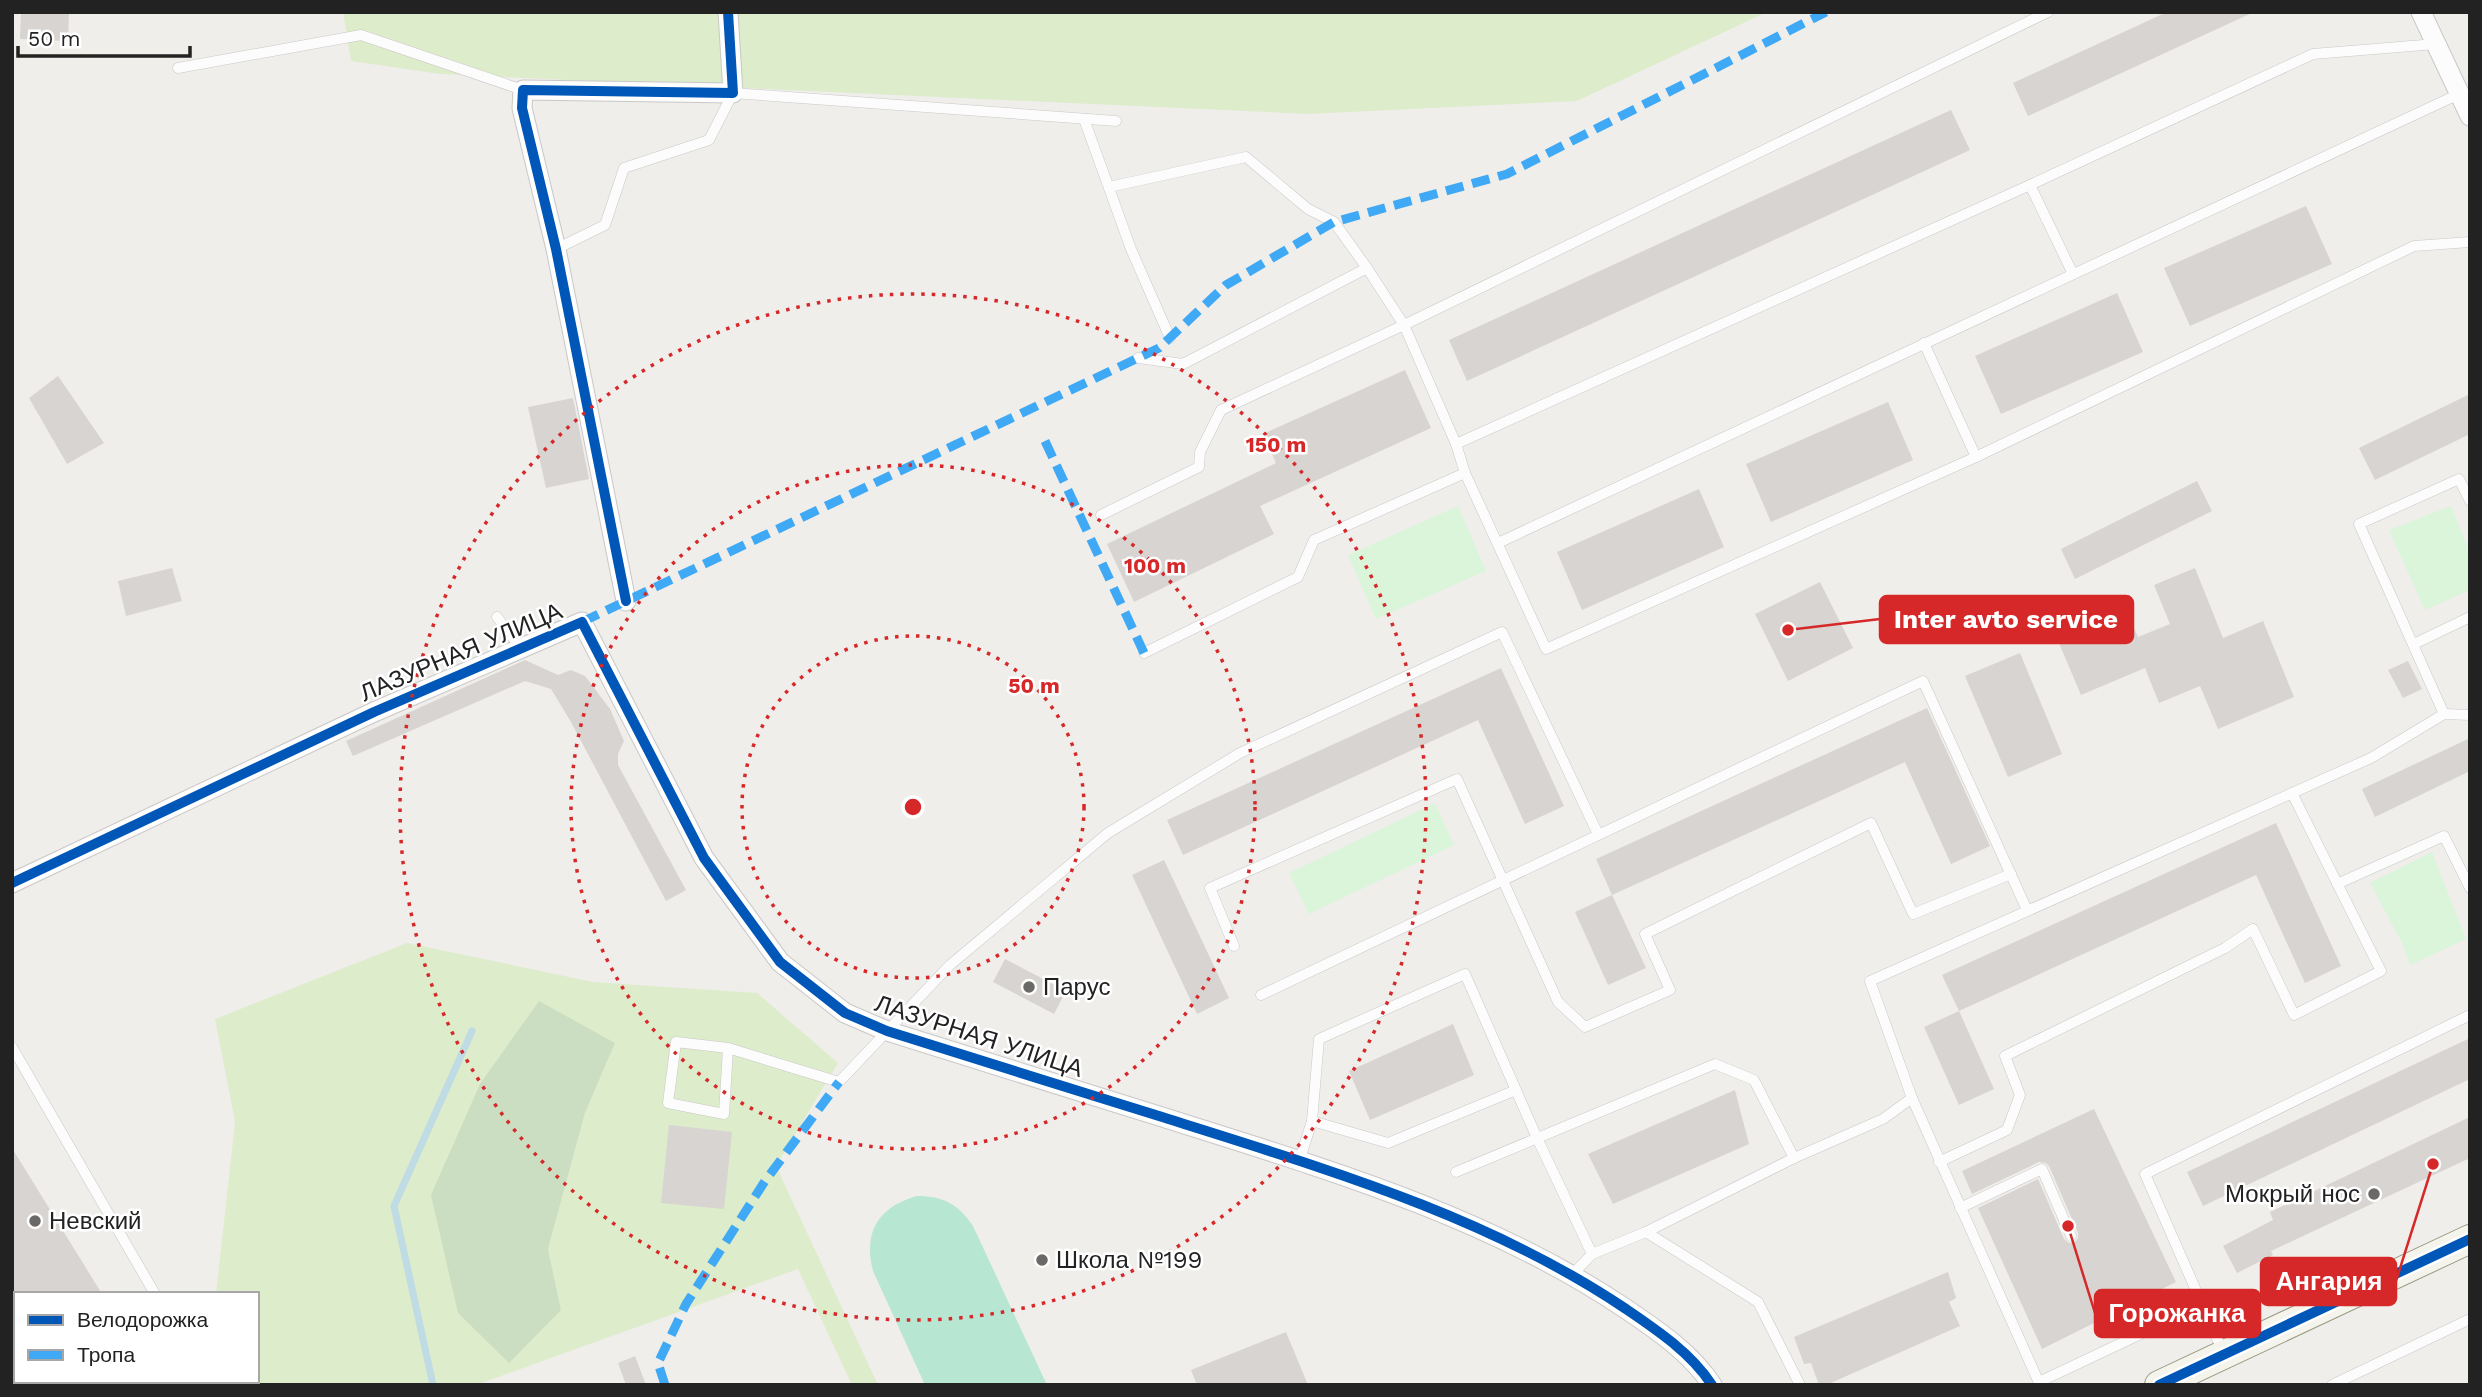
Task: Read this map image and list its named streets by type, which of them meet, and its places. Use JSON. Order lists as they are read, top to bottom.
{
  "streets": {
    "street": ["ЛАЗУРНАЯ УЛИЦА"]
  },
  "places": [
    "Inter avto service",
    "Парус",
    "Ангария",
    "Мокрый нос",
    "Невский",
    "Горожанка",
    "Школа №199"
  ],
  "legend": ["Велодорожка", "Тропа"],
  "scale_bar": "50 m",
  "rings": ["150 m", "100 m", "50 m"]
}
